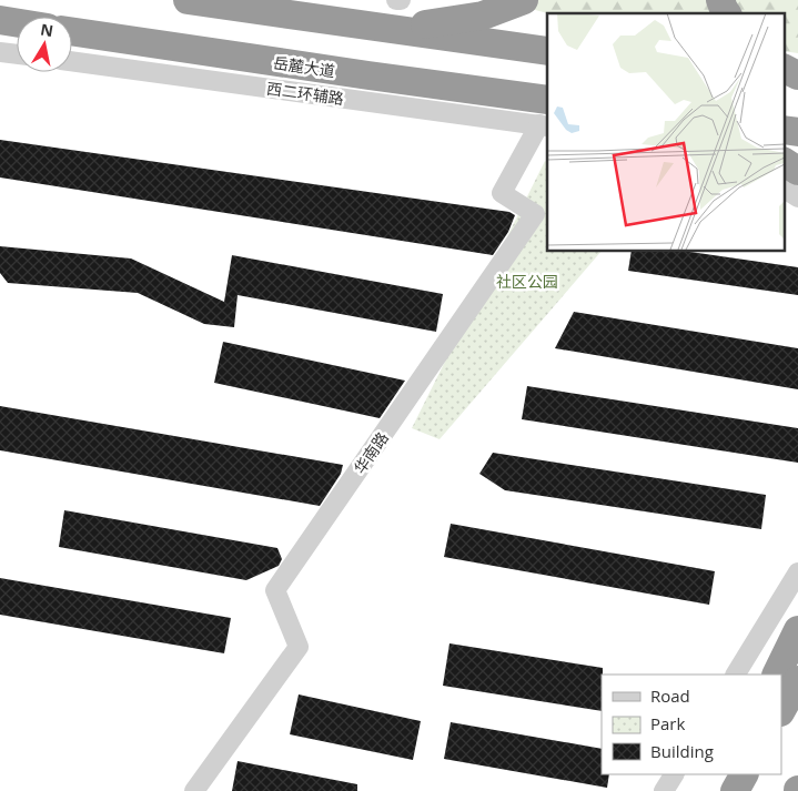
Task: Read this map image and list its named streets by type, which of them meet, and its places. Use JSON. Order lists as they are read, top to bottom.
{
  "streets": {
    "highway": ["岳麓大道"],
    "street": ["西二环辅路", "华南路"]
  },
  "crossings": [
    ["岳麓大道", "西二环辅路"],
    ["岳麓大道", "华南路"],
    ["西二环辅路", "华南路"]
  ],
  "parks": ["社区公园"],
  "legend": ["Road", "Park", "Building"],
  "north": "top"
}
